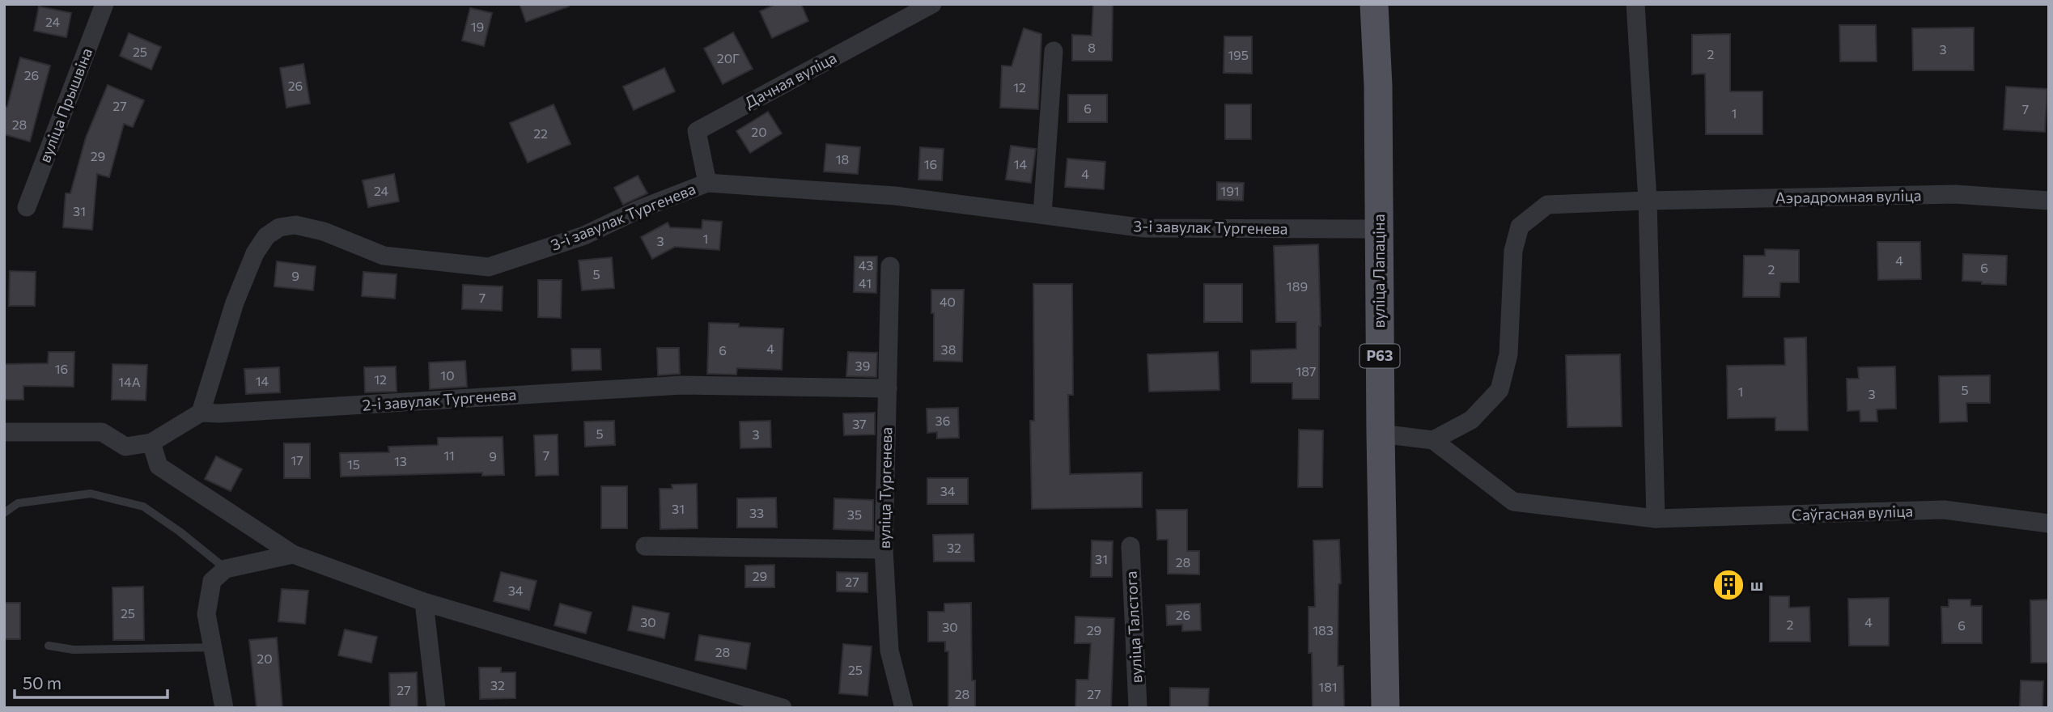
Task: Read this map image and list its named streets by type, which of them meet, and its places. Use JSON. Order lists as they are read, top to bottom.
{
  "streets": {
    "main road": ["вуліца Лапаціна", "Р63"],
    "street": [
      "Дачная вуліца",
      "вуліца Прышвіна",
      "Аэрадромная вуліца",
      "3-і завулак Тургенева",
      "2-і завулак Тургенева",
      "вуліца Тургенева",
      "Саўгасная вуліца",
      "вуліца Талстога"
    ]
  },
  "crossings": [
    ["Дачная вуліца", "3-і завулак Тургенева"],
    ["Аэрадромная вуліца", "Саўгасная вуліца"],
    ["3-і завулак Тургенева", "вуліца Лапаціна"],
    ["3-і завулак Тургенева", "2-і завулак Тургенева"],
    ["2-і завулак Тургенева", "вуліца Тургенева"]
  ],
  "places": {
    "building": ["ш"]
  },
  "house_numbers": [
    "24",
    "19",
    "8",
    "3",
    "25",
    "2",
    "195",
    "20Г",
    "26",
    "26",
    "12",
    "27",
    "6",
    "7",
    "1",
    "28",
    "20",
    "22",
    "29",
    "18",
    "16",
    "14",
    "4",
    "24",
    "191",
    "31",
    "1",
    "3",
    "4",
    "43",
    "6",
    "2",
    "5",
    "9",
    "41",
    "189",
    "7",
    "40",
    "4",
    "38",
    "6",
    "39",
    "16",
    "187",
    "10",
    "12",
    "14",
    "14А",
    "5",
    "1",
    "3",
    "36",
    "37",
    "5",
    "3",
    "11",
    "7",
    "9",
    "17",
    "13",
    "15",
    "34",
    "31",
    "33",
    "35",
    "32",
    "31",
    "28",
    "29",
    "27",
    "34",
    "25",
    "26",
    "30",
    "4",
    "2",
    "6",
    "30",
    "29",
    "183",
    "28",
    "20",
    "25",
    "32",
    "181",
    "27",
    "28",
    "27"
  ],
  "scale_bar": "50 m"
}
